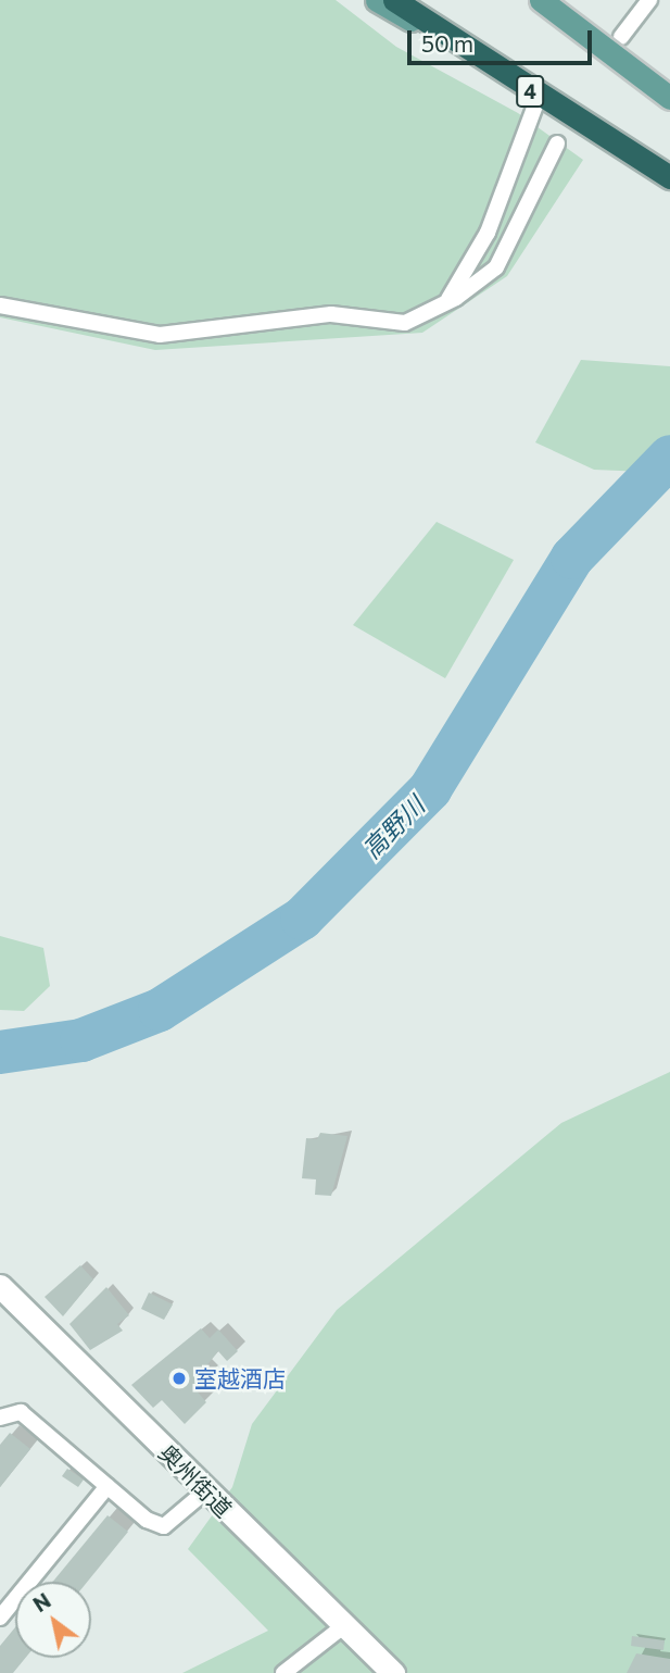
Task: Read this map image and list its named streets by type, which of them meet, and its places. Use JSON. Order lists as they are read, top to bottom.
{
  "streets": {
    "highway": ["4"],
    "main road": ["奥州街道"]
  },
  "water": ["高野川"],
  "places": ["室越酒店"],
  "scale_bar": "50 m",
  "north": "top left"
}
